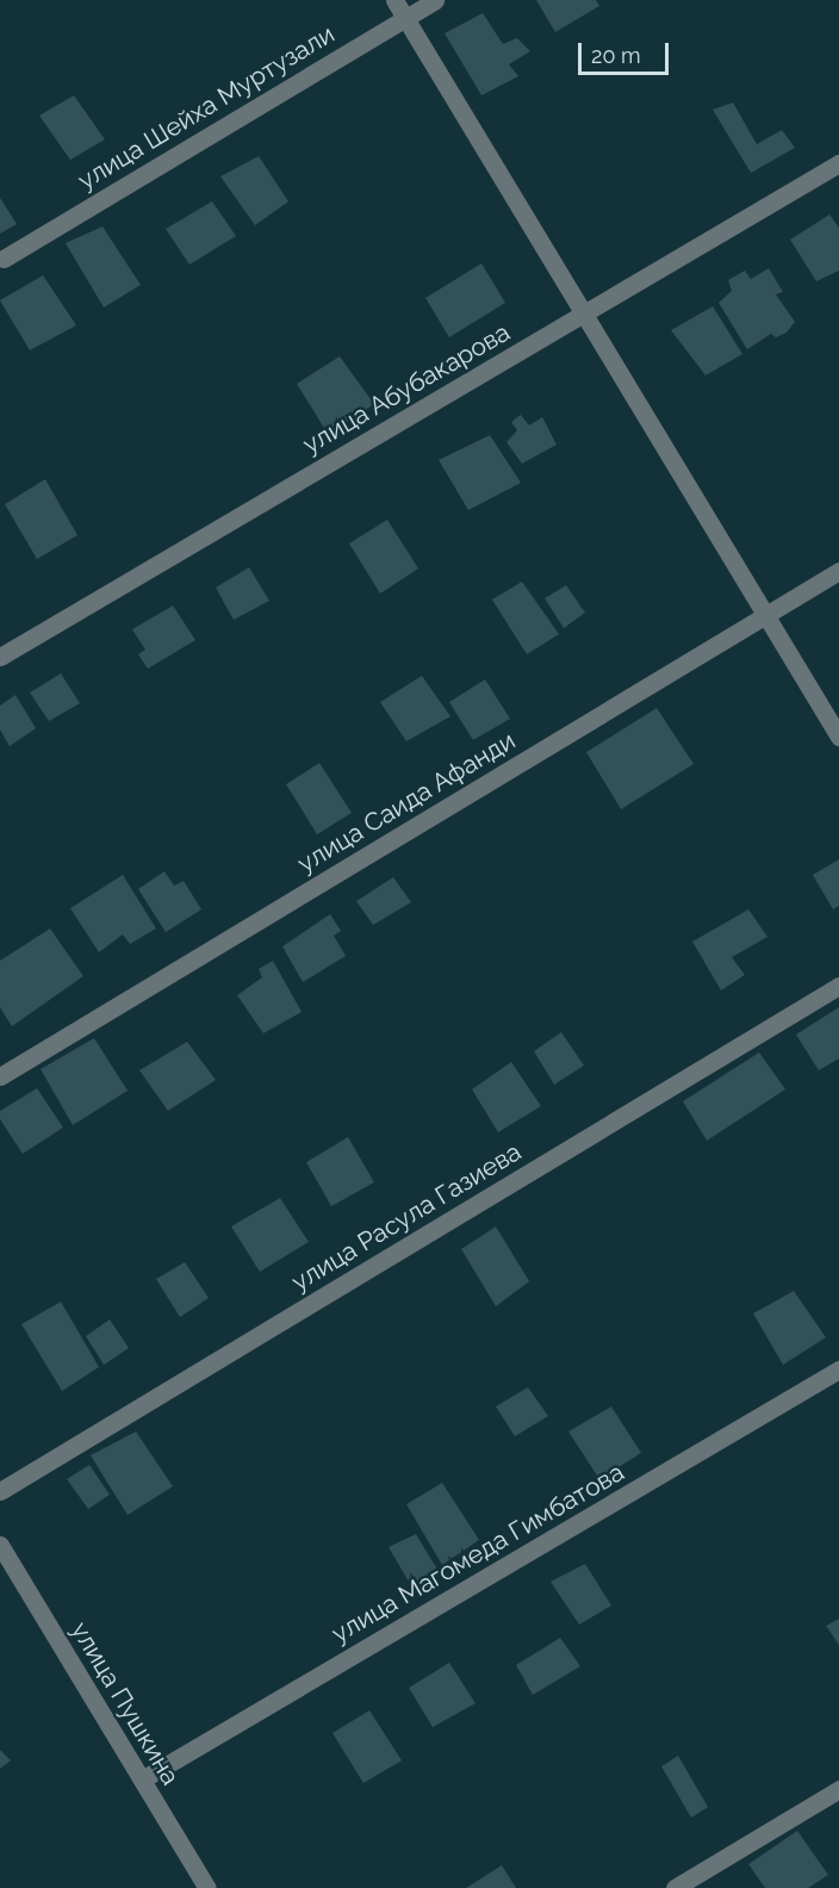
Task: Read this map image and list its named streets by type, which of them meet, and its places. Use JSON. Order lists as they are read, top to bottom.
{
  "streets": {
    "street": [
      "улица Шейха Муртузали",
      "улица Абубакарова",
      "улица Саида Афанди",
      "улица Расула Газиева",
      "улица Магомеда Гимбатова",
      "улица Пушкина"
    ]
  },
  "crossings": [
    ["улица Магомеда Гимбатова", "улица Пушкина"]
  ],
  "scale_bar": "20 m"
}
